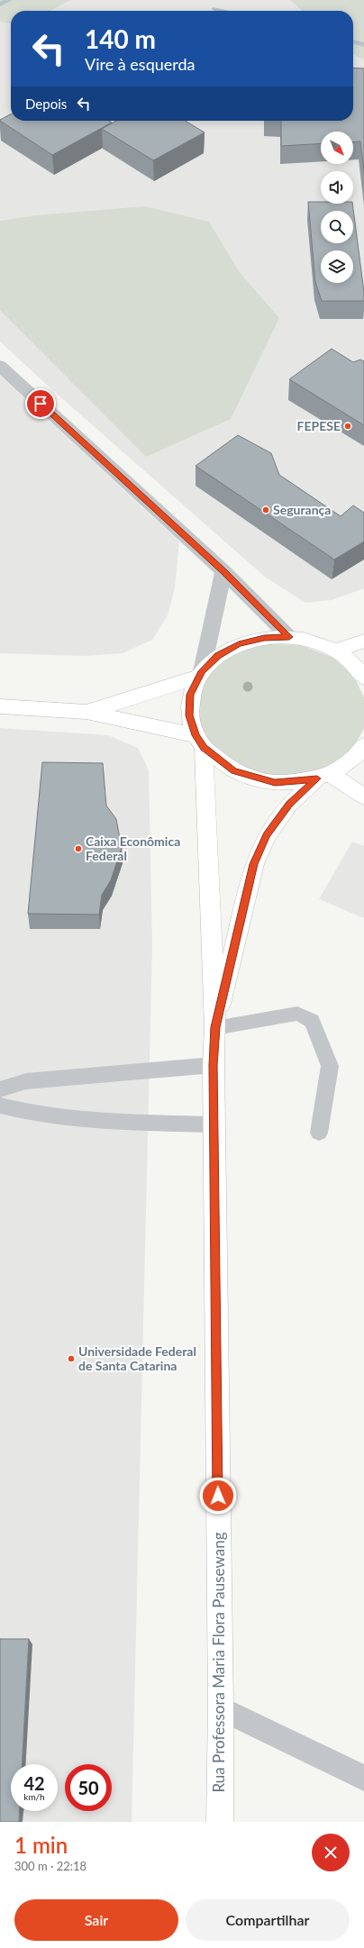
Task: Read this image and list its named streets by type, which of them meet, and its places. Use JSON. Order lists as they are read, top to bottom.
{
  "streets": {
    "main road": ["Rua Professora Maria Flora Pausewang"]
  },
  "places": [
    "FEPESE",
    "Segurança",
    "Caixa Econômica Federal",
    "Universidade Federal de Santa Catarina"
  ],
  "north": "bottom right",
  "page": {
    "turn": ["140 m", "Vire à esquerda"],
    "then": "Depois",
    "speed": "42 km/h",
    "limit": "50",
    "heading": ["1 min", "300 m · 22:18"],
    "buttons": ["Sair", "Compartilhar"]
  }
}
